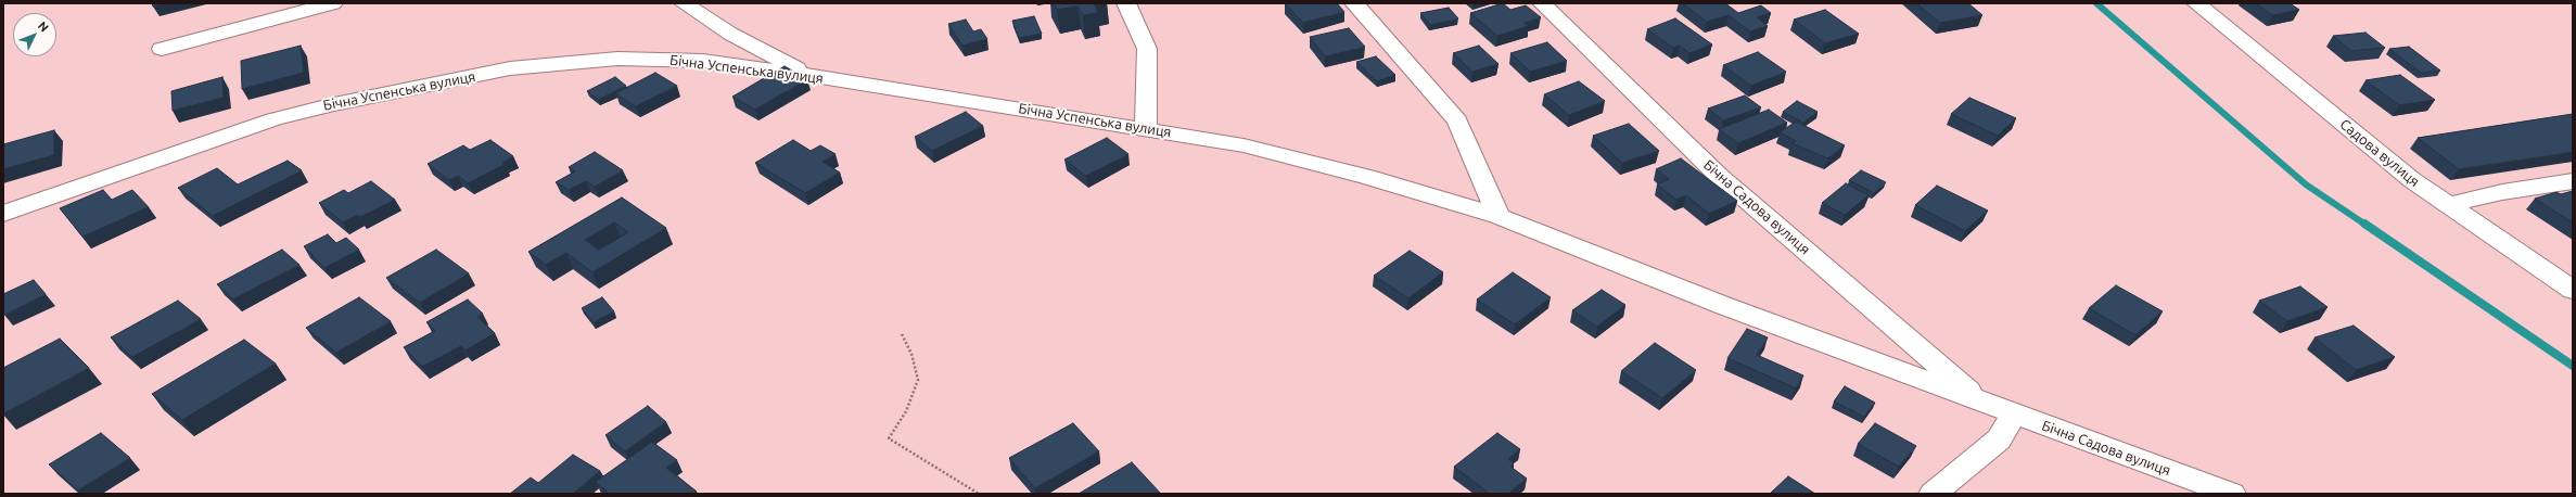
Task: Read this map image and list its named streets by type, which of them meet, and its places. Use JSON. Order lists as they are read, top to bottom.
{
  "streets": {
    "street": ["Бічна Успенська вулиця", "Садова вулиця", "Бічна Садова вулиця"]
  },
  "crossings": [
    ["Бічна Успенська вулиця", "Бічна Садова вулиця"]
  ],
  "north": "top right"
}
